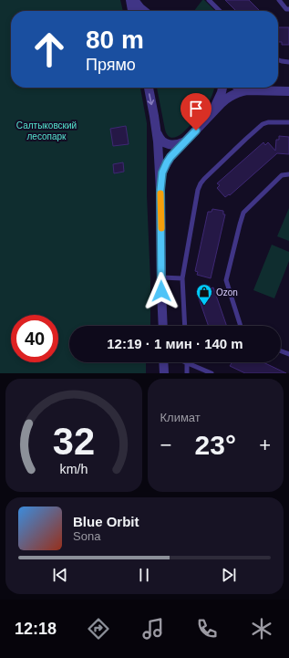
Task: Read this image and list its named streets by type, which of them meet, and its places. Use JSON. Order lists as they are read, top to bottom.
{
  "parks": ["Салтыковский лесопарк"],
  "places": {
    "shop": ["Ozon"]
  },
  "page": {
    "turn": ["80 m", "Прямо"],
    "limit": "40",
    "trip": "12:19 · 1 мин · 140 m",
    "tile": "Климат",
    "heat": ["−", "23°", "+"],
    "song": ["Blue Orbit", "Sona"],
    "tabs": "12:18",
    "gauge": ["32", "km/h"]
  }
}
